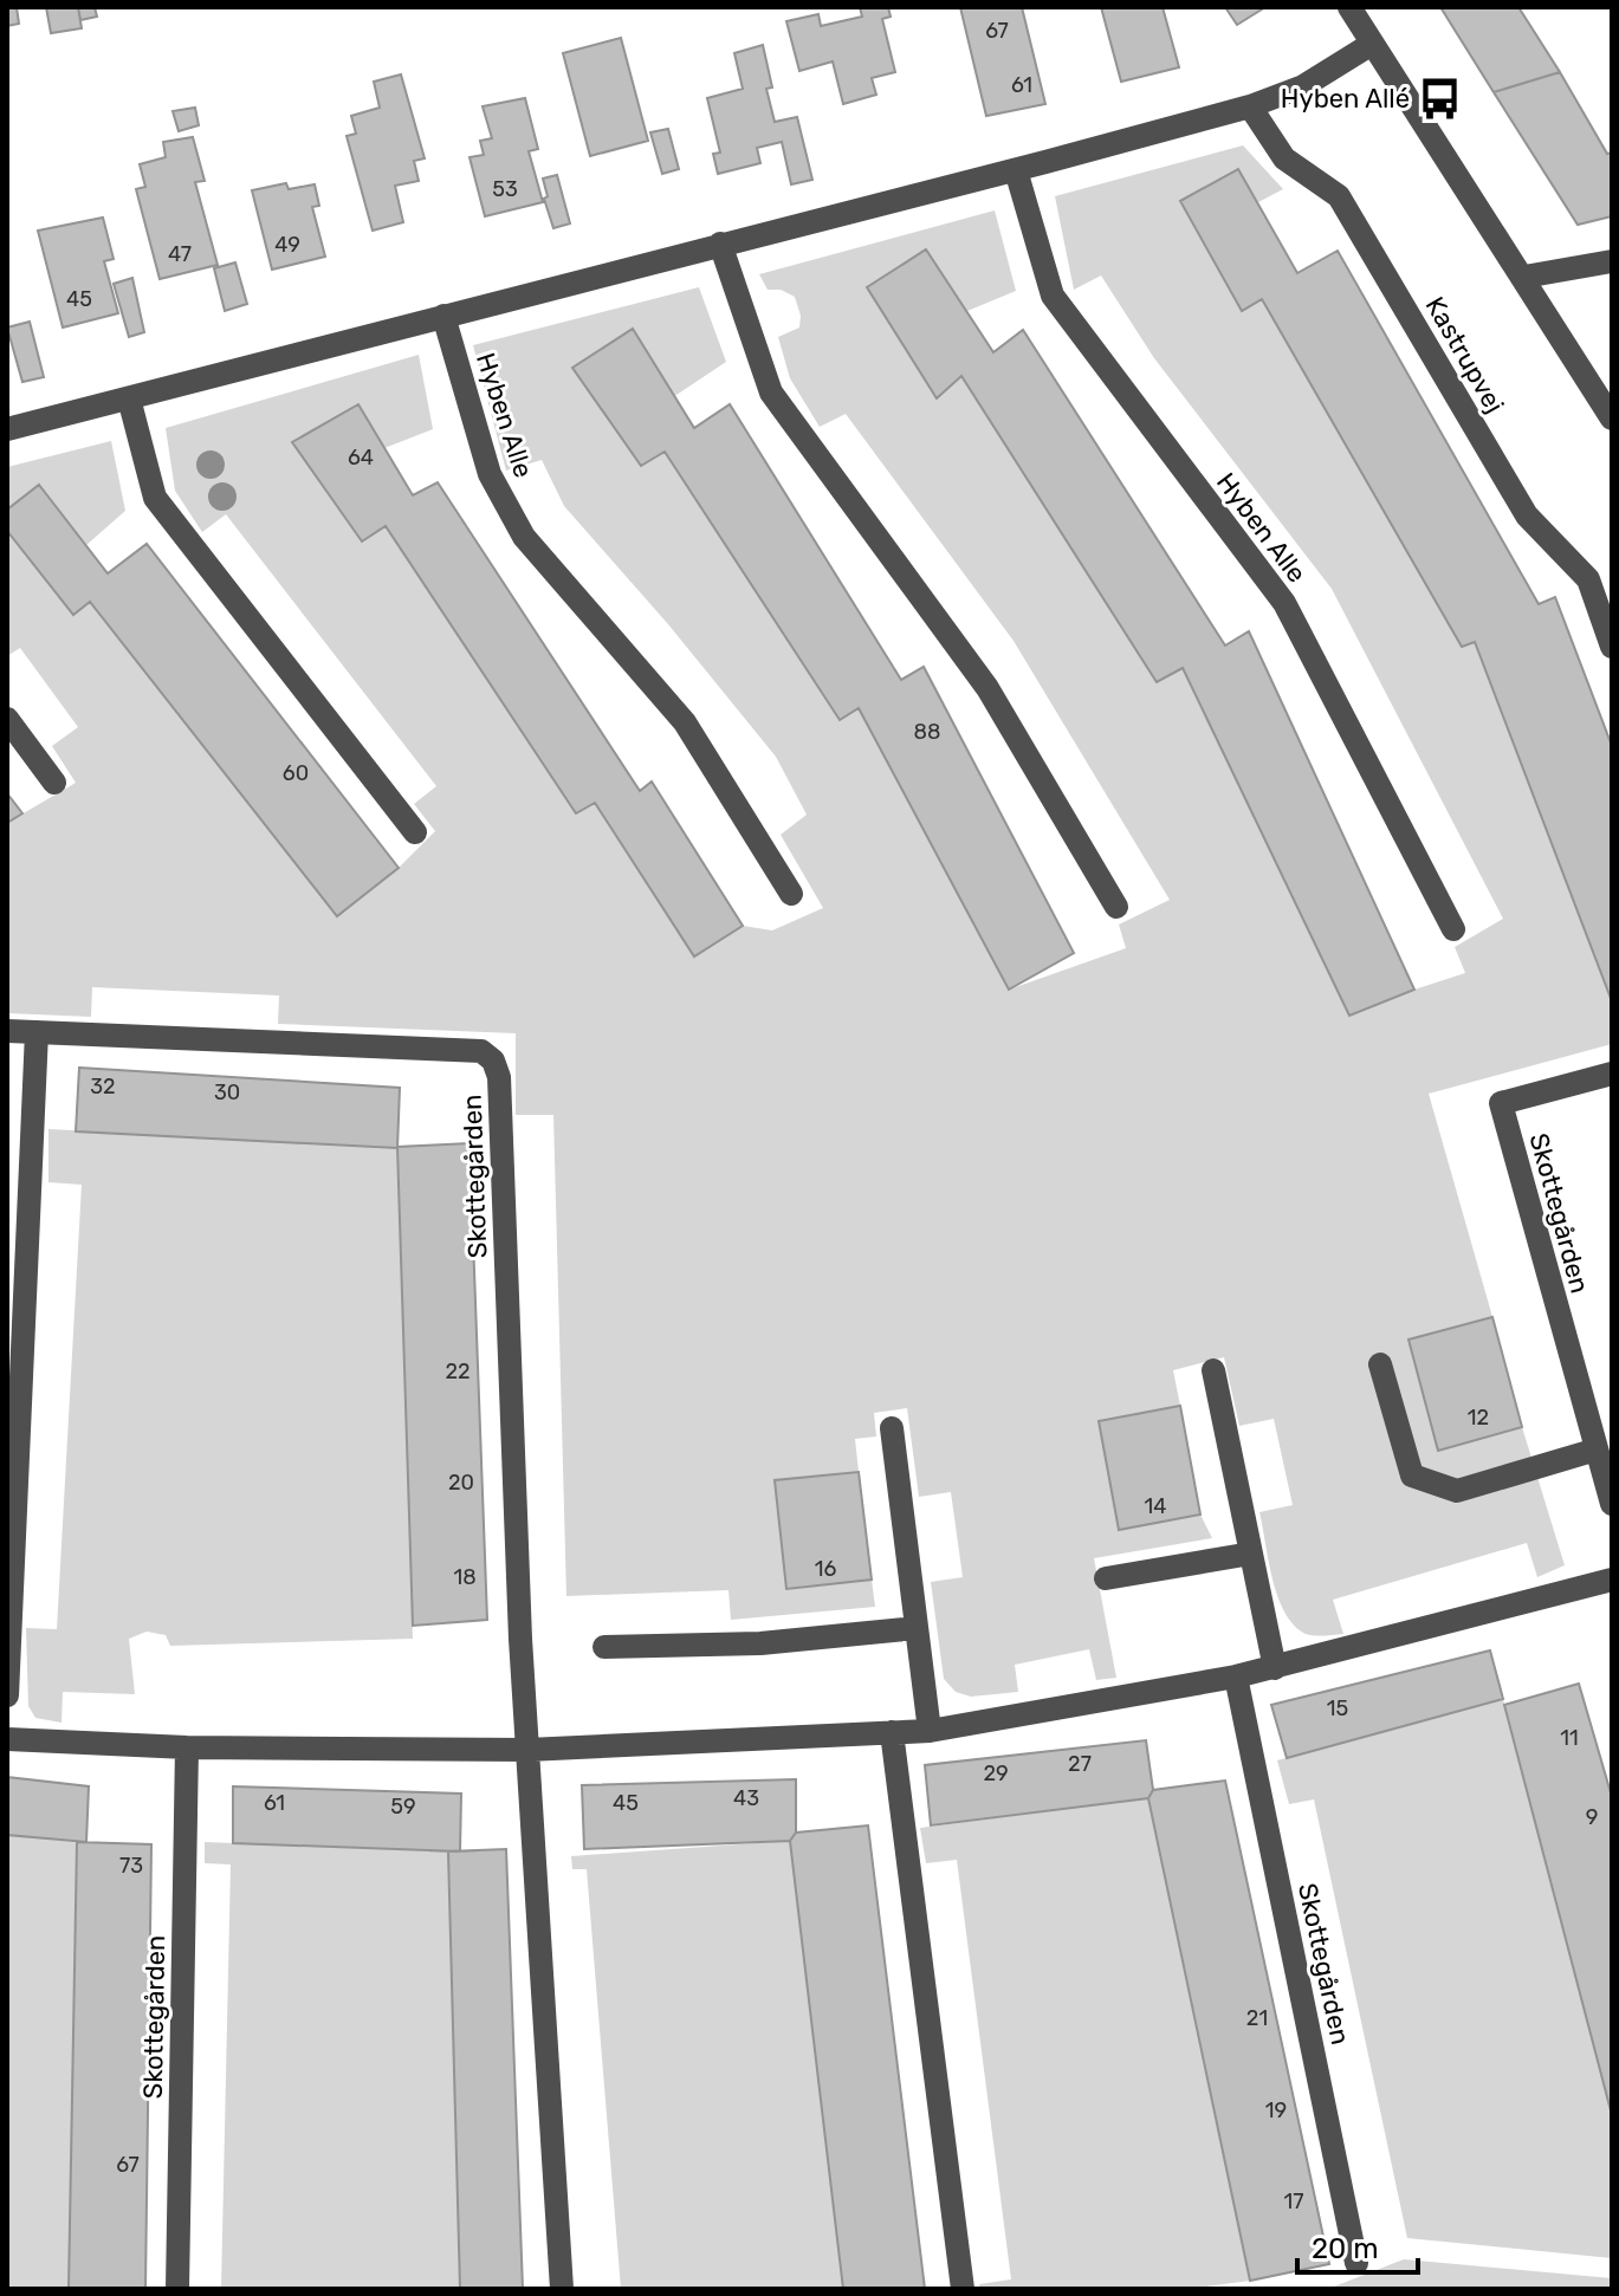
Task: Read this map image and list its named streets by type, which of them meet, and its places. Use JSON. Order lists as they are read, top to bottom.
{
  "streets": {
    "street": ["Kastrupvej", "Hyben Alle", "Skottegården"]
  },
  "places": {
    "bus stop": ["Hyben Allé"]
  },
  "house_numbers": [
    "67",
    "61",
    "53",
    "49",
    "47",
    "45",
    "64",
    "88",
    "60",
    "32",
    "30",
    "22",
    "12",
    "20",
    "14",
    "16",
    "18",
    "15",
    "11",
    "27",
    "29",
    "43",
    "61",
    "45",
    "59",
    "9",
    "73",
    "21",
    "19",
    "67",
    "17"
  ],
  "scale_bar": "20 m"
}
